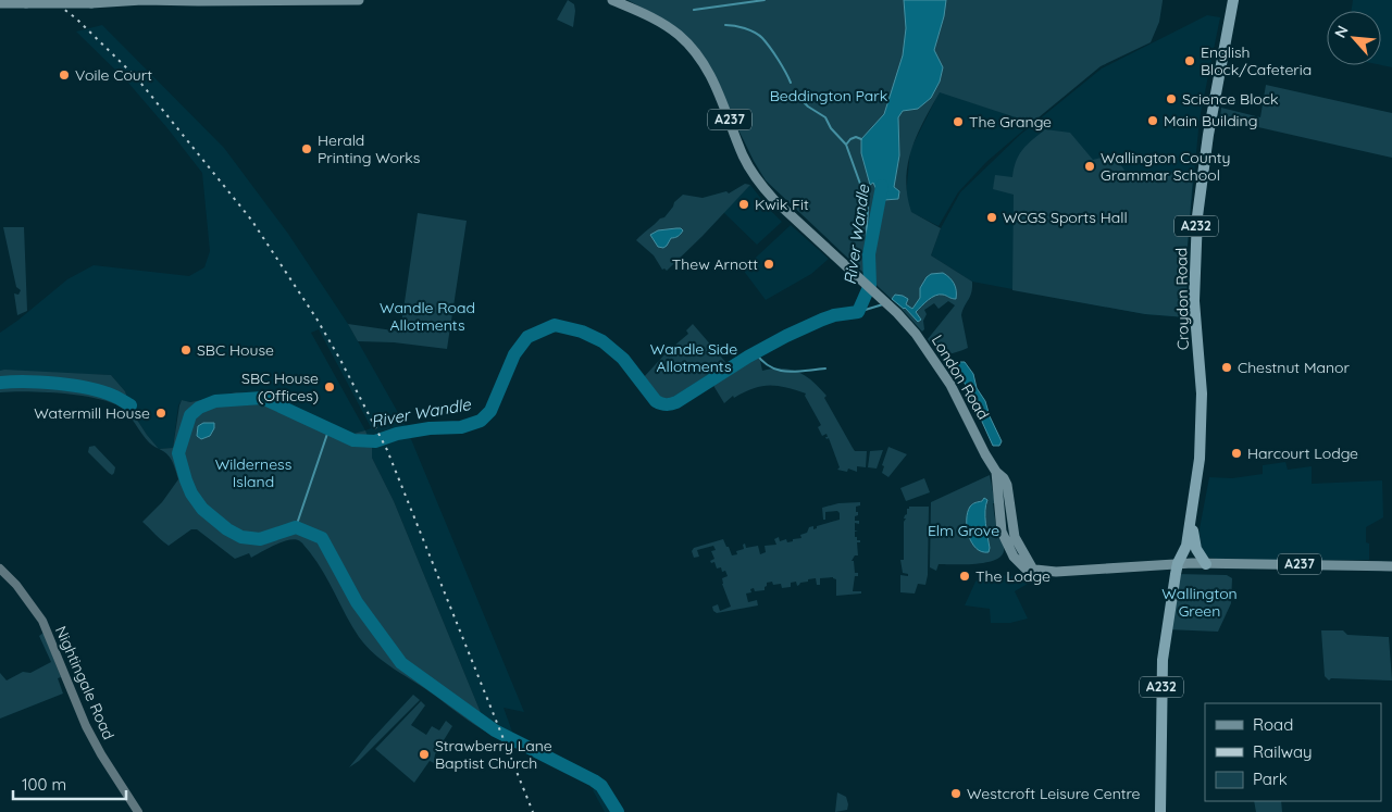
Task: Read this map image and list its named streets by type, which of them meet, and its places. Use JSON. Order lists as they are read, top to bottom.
{
  "streets": {
    "highway": ["A232", "Croydon Road"],
    "main road": ["A237", "London Road", "Nightingale Road"]
  },
  "crossings": [
    ["A237", "A232"],
    ["A237", "Croydon Road"],
    ["A237", "London Road"],
    ["A232", "Croydon Road"]
  ],
  "water": ["River Wandle"],
  "parks": [
    "Beddington Park",
    "Wandle Road Allotments",
    "Wandle Side Allotments",
    "Wilderness Island",
    "Elm Grove",
    "Wallington Green"
  ],
  "places": [
    "English Block/Cafeteria",
    "Voile Court",
    "Science Block",
    "Main Building",
    "The Grange",
    "Herald Printing Works",
    "Wallington County Grammar School",
    "Kwik Fit",
    "WCGS Sports Hall",
    "Thew Arnott",
    "SBC House",
    "Chestnut Manor",
    "SBC House (Offices)",
    "Watermill House",
    "Harcourt Lodge",
    "The Lodge",
    "Strawberry Lane Baptist Church",
    "Westcroft Leisure Centre"
  ],
  "legend": ["Road", "Railway", "Park"],
  "scale_bar": "100 m",
  "north": "top left"
}
